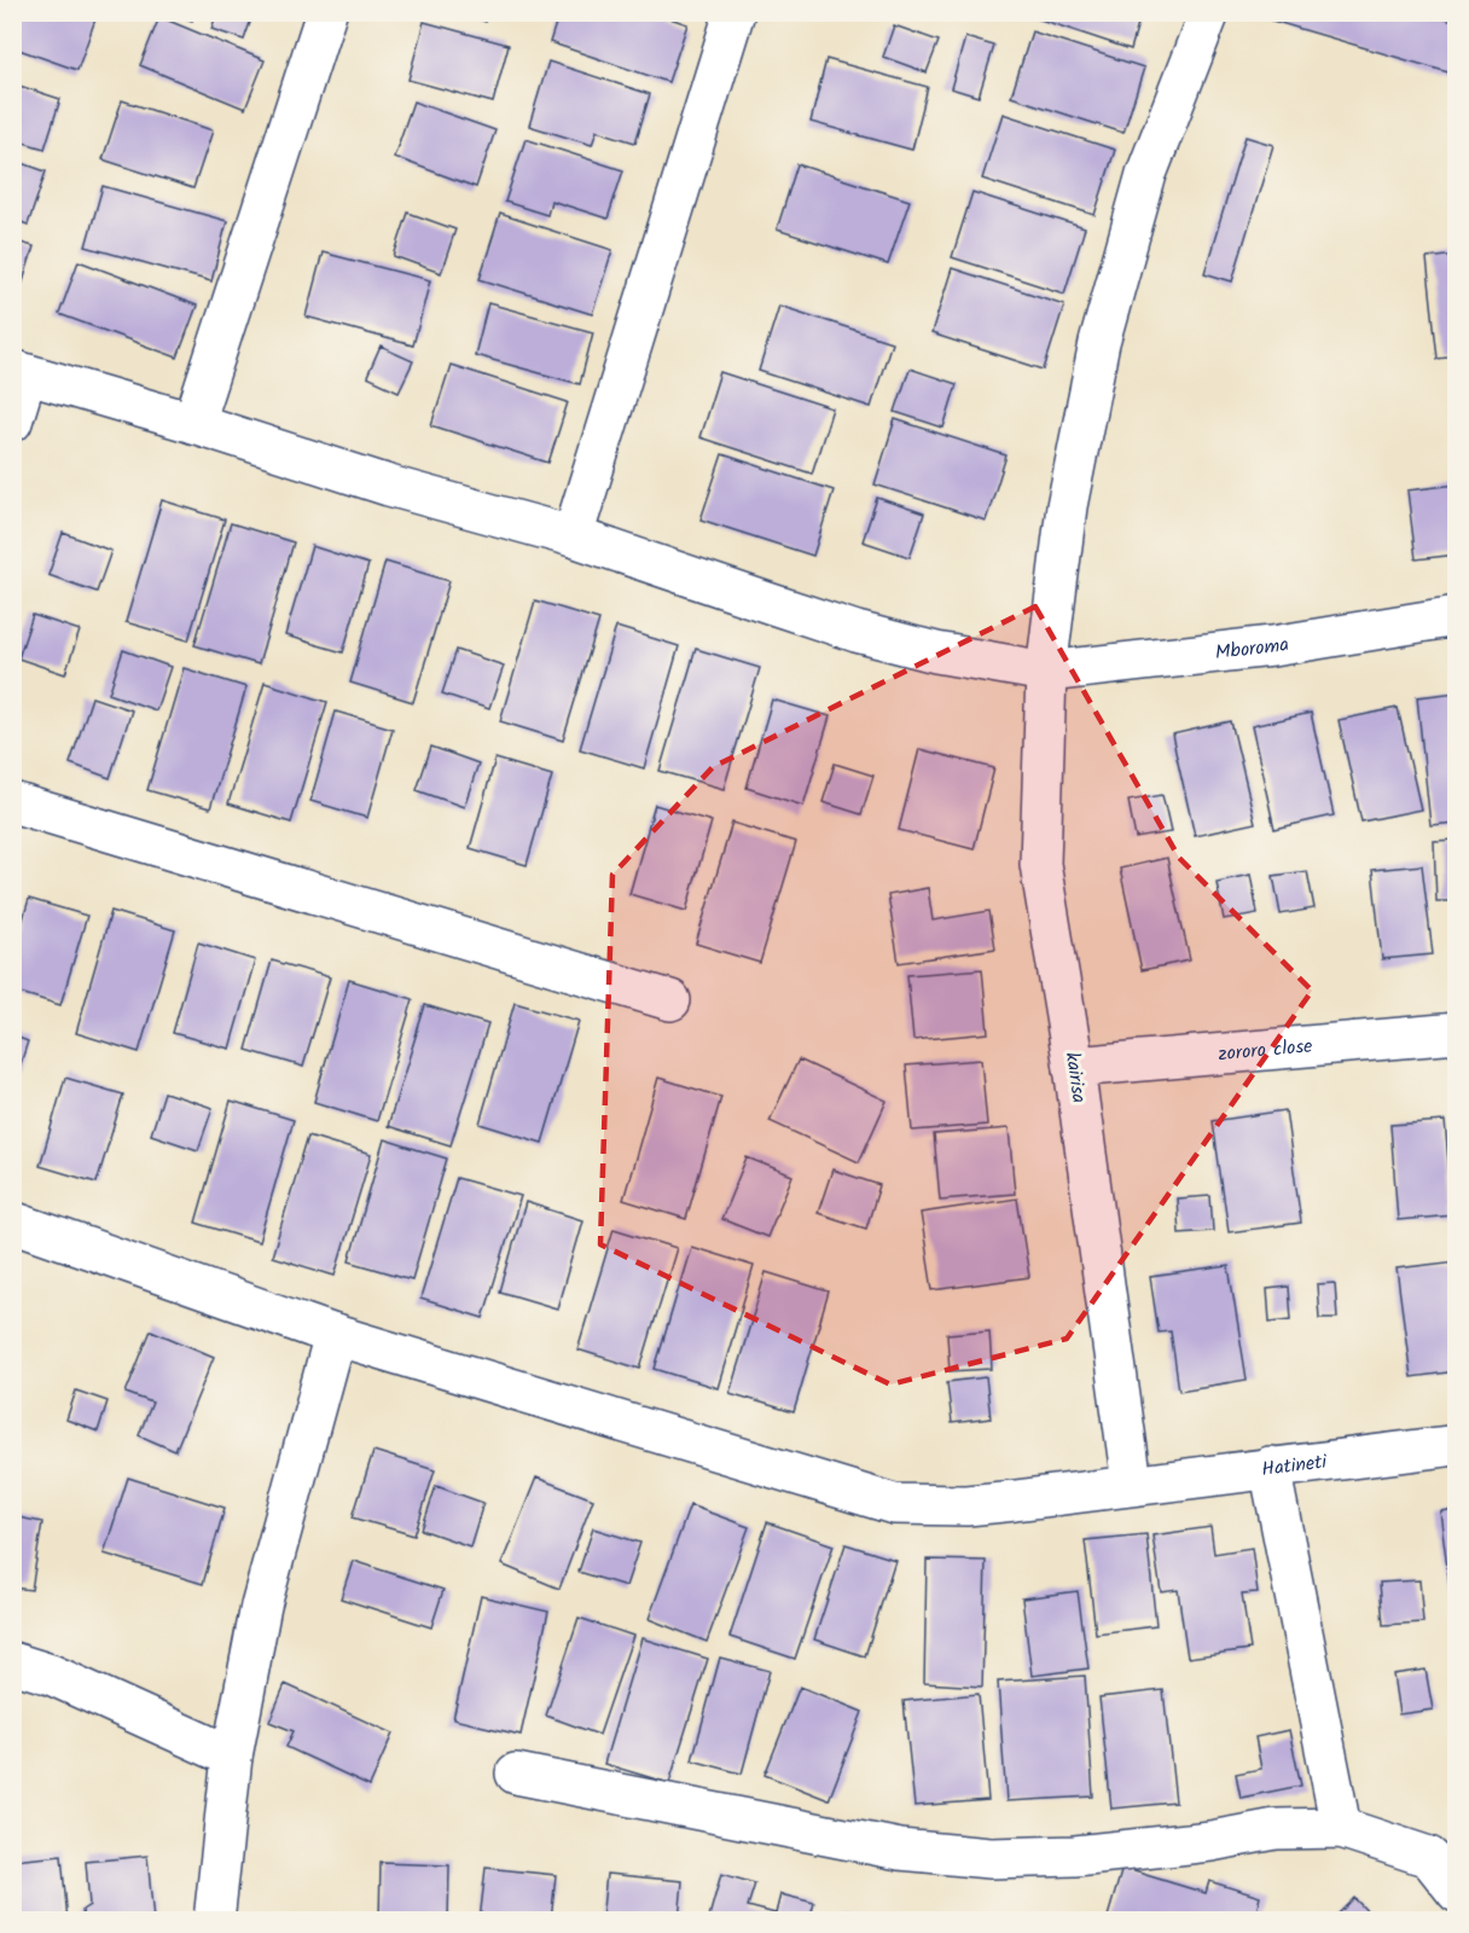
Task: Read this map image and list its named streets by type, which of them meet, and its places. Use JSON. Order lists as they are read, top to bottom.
{
  "streets": {
    "street": [
      "Mboroma",
      "zororo close",
      "kairisa",
      "Hatineti"
    ]
  },
  "crossings": [
    ["Mboroma", "kairisa"],
    ["zororo close", "kairisa"],
    ["kairisa", "Hatineti"]
  ]
}
